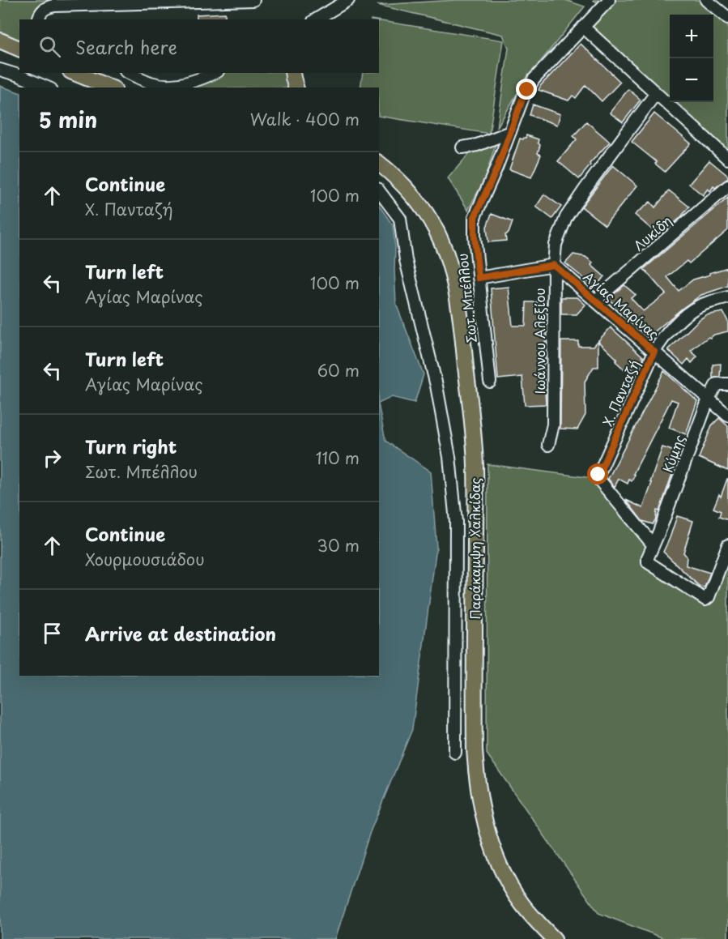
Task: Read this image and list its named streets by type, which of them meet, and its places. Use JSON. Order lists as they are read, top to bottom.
{
  "streets": {
    "main road": ["Παράκαμψη Χαλκίδας"],
    "street": [
      "Λυκίδη",
      "Σωτ. Μπέλλου",
      "Αγίας Μαρίνας",
      "Ιωάννου Αλεξίου",
      "Χ. Πανταζή",
      "Κύμης"
    ]
  },
  "crossings": [
    ["Λυκίδη", "Αγίας Μαρίνας"],
    ["Αγίας Μαρίνας", "Ιωάννου Αλεξίου"],
    ["Αγίας Μαρίνας", "Χ. Πανταζή"],
    ["Αγίας Μαρίνας", "Κύμης"],
    ["Χ. Πανταζή", "Κύμης"]
  ],
  "page": {
    "map_buttons": ["+", "−"],
    "search": "Search here",
    "heading": ["5 min", "Walk · 400 m"],
    "list": [
      ["Continue", "Χ. Πανταζή", "100 m"],
      ["Turn left", "Αγίας Μαρίνας", "100 m"],
      ["Turn left", "Αγίας Μαρίνας", "60 m"],
      ["Turn right", "Σωτ. Μπέλλου", "110 m"],
      ["Continue", "Χουρμουσιάδου", "30 m"],
      "Arrive at destination"
    ]
  }
}
